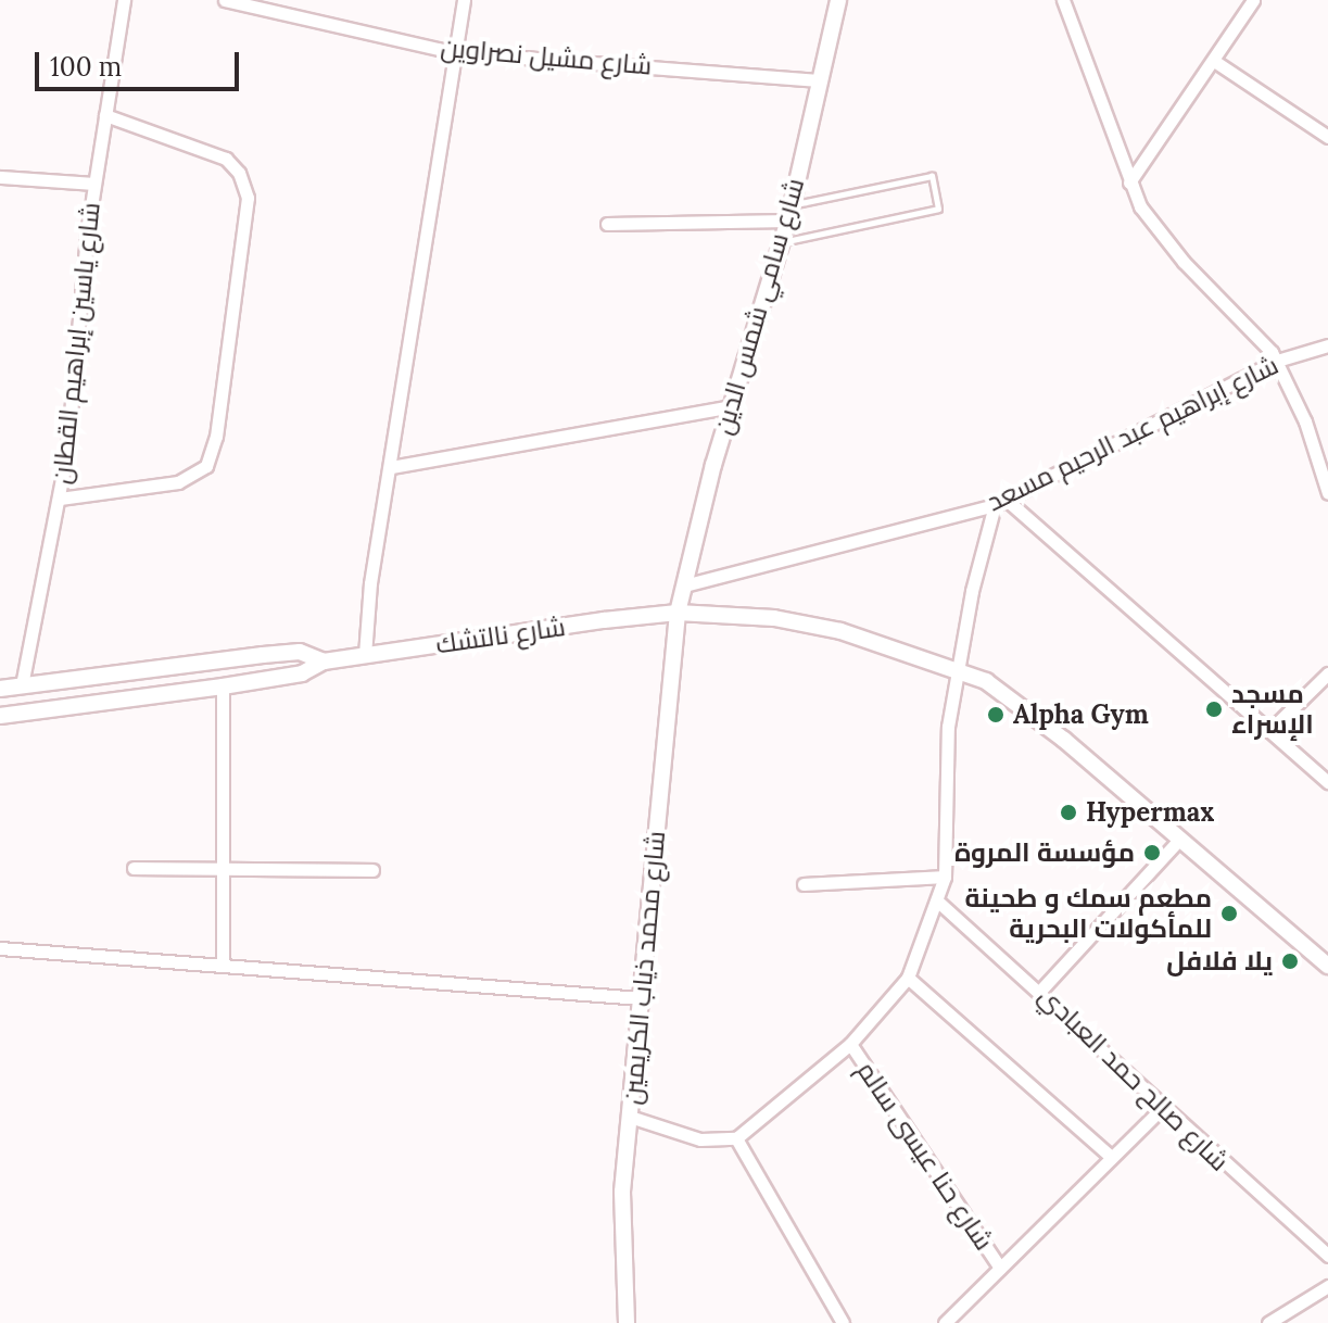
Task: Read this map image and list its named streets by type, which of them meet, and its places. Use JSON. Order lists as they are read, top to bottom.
{
  "streets": {
    "main road": ["شارع سامي شمس الدين", "شارع نالتشك", "شارع محمد ذياب الكريمين"],
    "street": [
      "شارع مشيل نصراوين",
      "شارع ياسين إبراهيم القطان",
      "شارع إبراهيم عبد الرحيم مسعد",
      "شارع صالح حمد العبادي",
      "شارع حنا عيسى سالم"
    ]
  },
  "crossings": [
    ["شارع مشيل نصراوين", "شارع سامي شمس الدين"],
    ["شارع سامي شمس الدين", "شارع إبراهيم عبد الرحيم مسعد"],
    ["شارع سامي شمس الدين", "شارع نالتشك"],
    ["شارع سامي شمس الدين", "شارع محمد ذياب الكريمين"],
    ["شارع ياسين إبراهيم القطان", "شارع نالتشك"],
    ["شارع نالتشك", "شارع محمد ذياب الكريمين"]
  ],
  "places": [
    "مسجد الإسراء",
    "Alpha Gym",
    "Hypermax",
    "مؤسسة المروة",
    "مطعم سمك و طحينة للمأكولات البحرية",
    "يلا فلافل"
  ],
  "scale_bar": "100 m"
}
